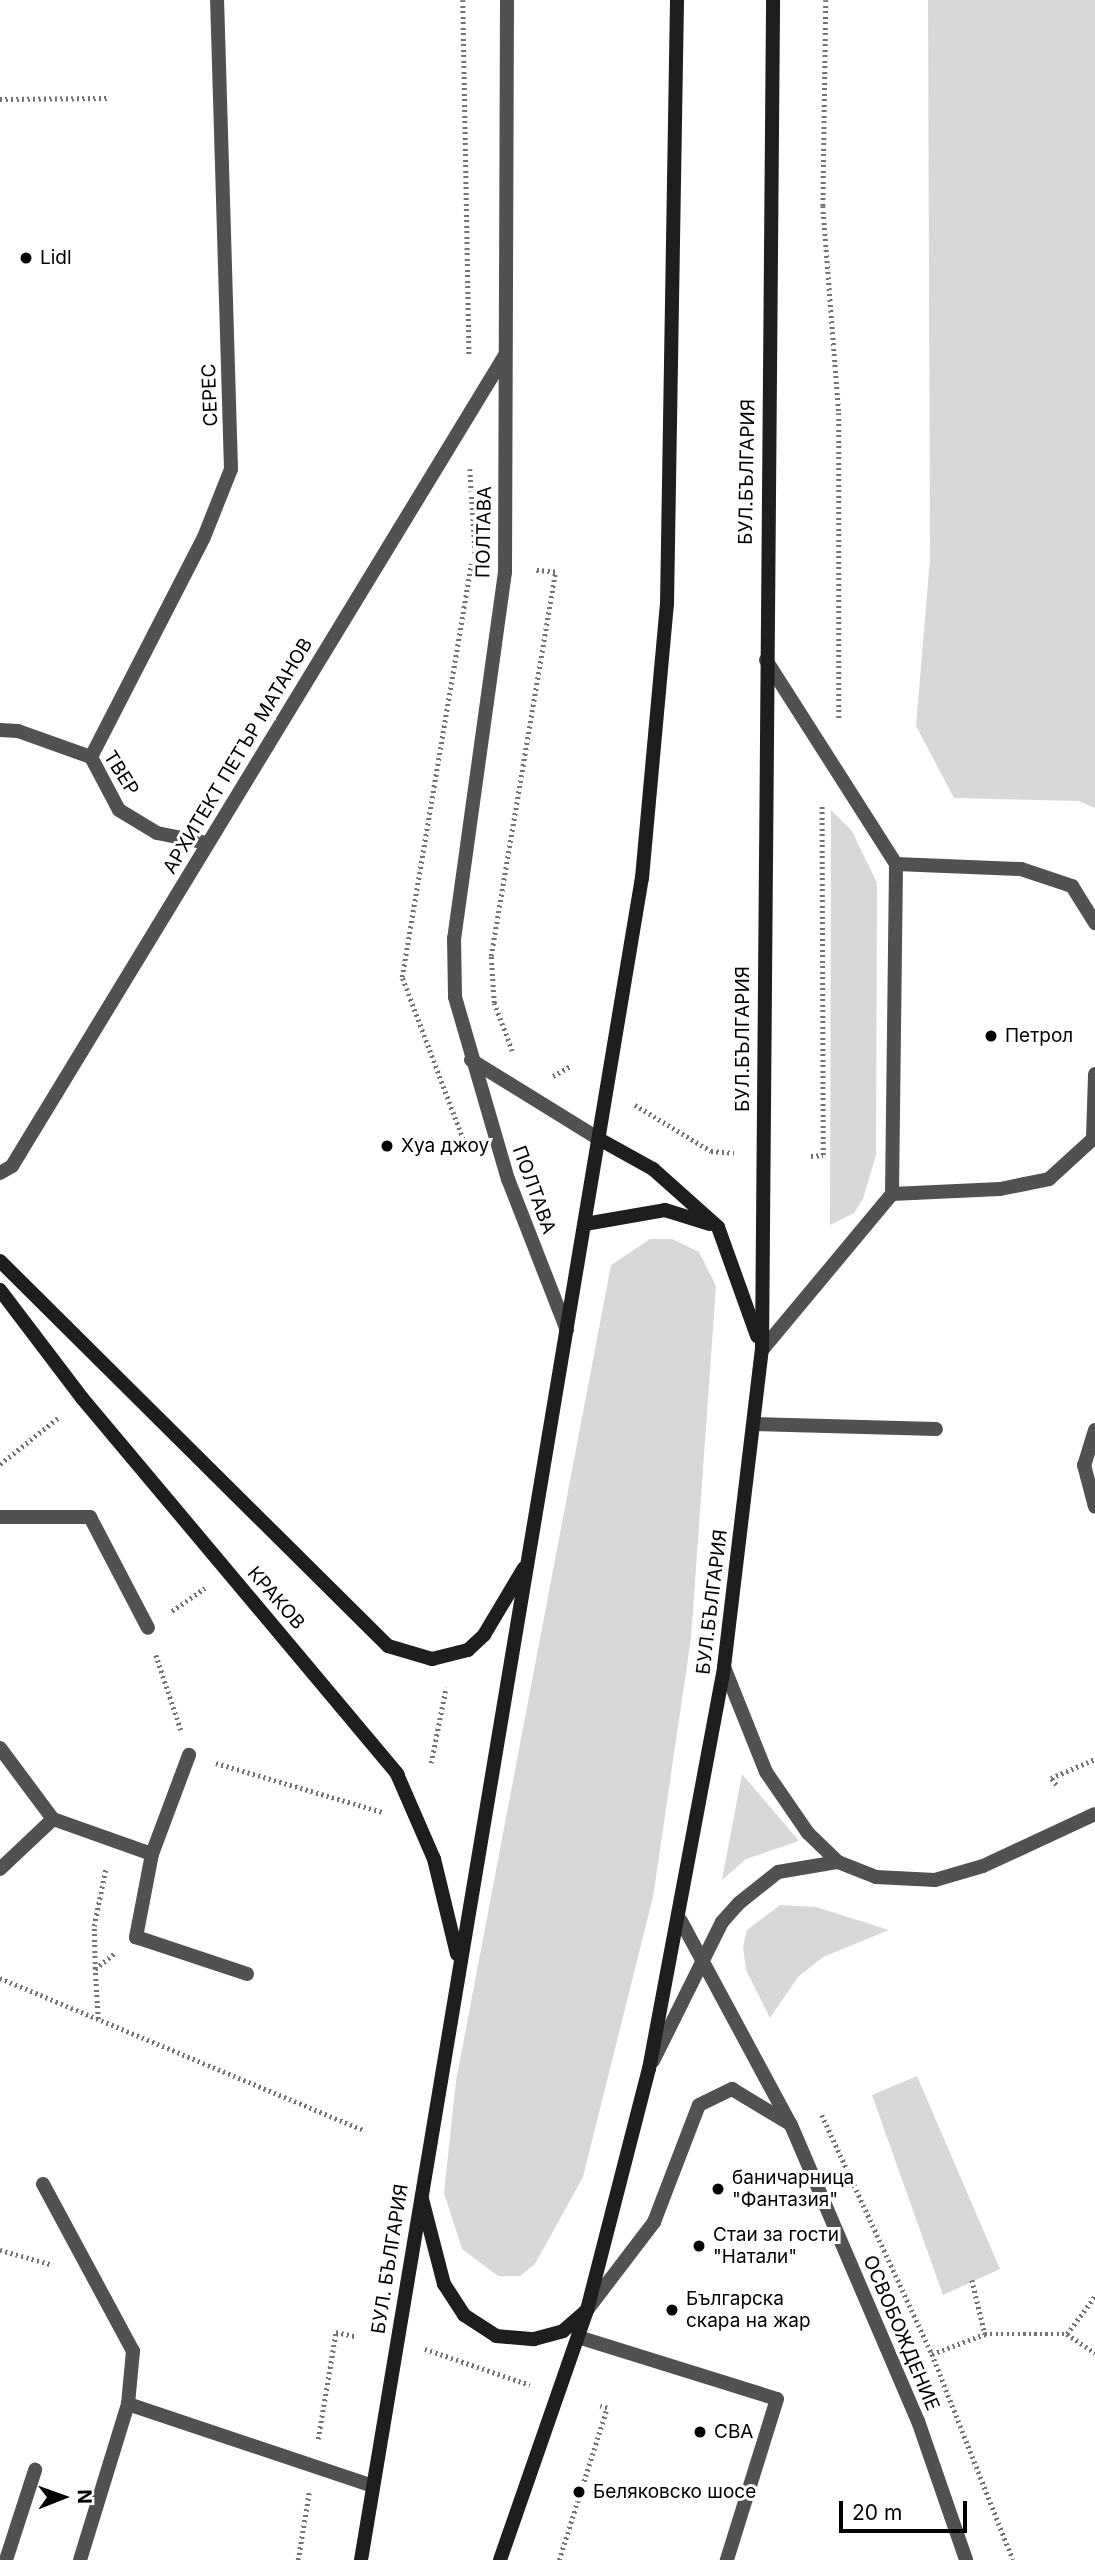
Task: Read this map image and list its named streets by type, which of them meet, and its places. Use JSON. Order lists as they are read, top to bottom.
{
  "streets": {
    "main road": ["БУЛ.БЪЛГАРИЯ", "КРАКОВ", "БУЛ. БЪЛГАРИЯ"],
    "street": [
      "СЕРЕС",
      "ПОЛТАВА",
      "АРХИТЕКТ ПЕТЪР МАТАНОВ",
      "ТВЕР",
      "ОСВОБОЖДЕНИЕ"
    ]
  },
  "crossings": [
    ["СЕРЕС", "ТВЕР"],
    ["БУЛ.БЪЛГАРИЯ", "ОСВОБОЖДЕНИЕ"],
    ["ПОЛТАВА", "АРХИТЕКТ ПЕТЪР МАТАНОВ"],
    ["АРХИТЕКТ ПЕТЪР МАТАНОВ", "ТВЕР"],
    ["КРАКОВ", "БУЛ. БЪЛГАРИЯ"]
  ],
  "places": [
    "Lidl",
    "Петрол",
    "Хуа джоу",
    "баничарница \"Фантазия\"",
    "Стаи за гости \"Натали\"",
    "Българска скара на жар",
    "CBA",
    "Беляковско шосе"
  ],
  "scale_bar": "20 m",
  "north": "right"
}
